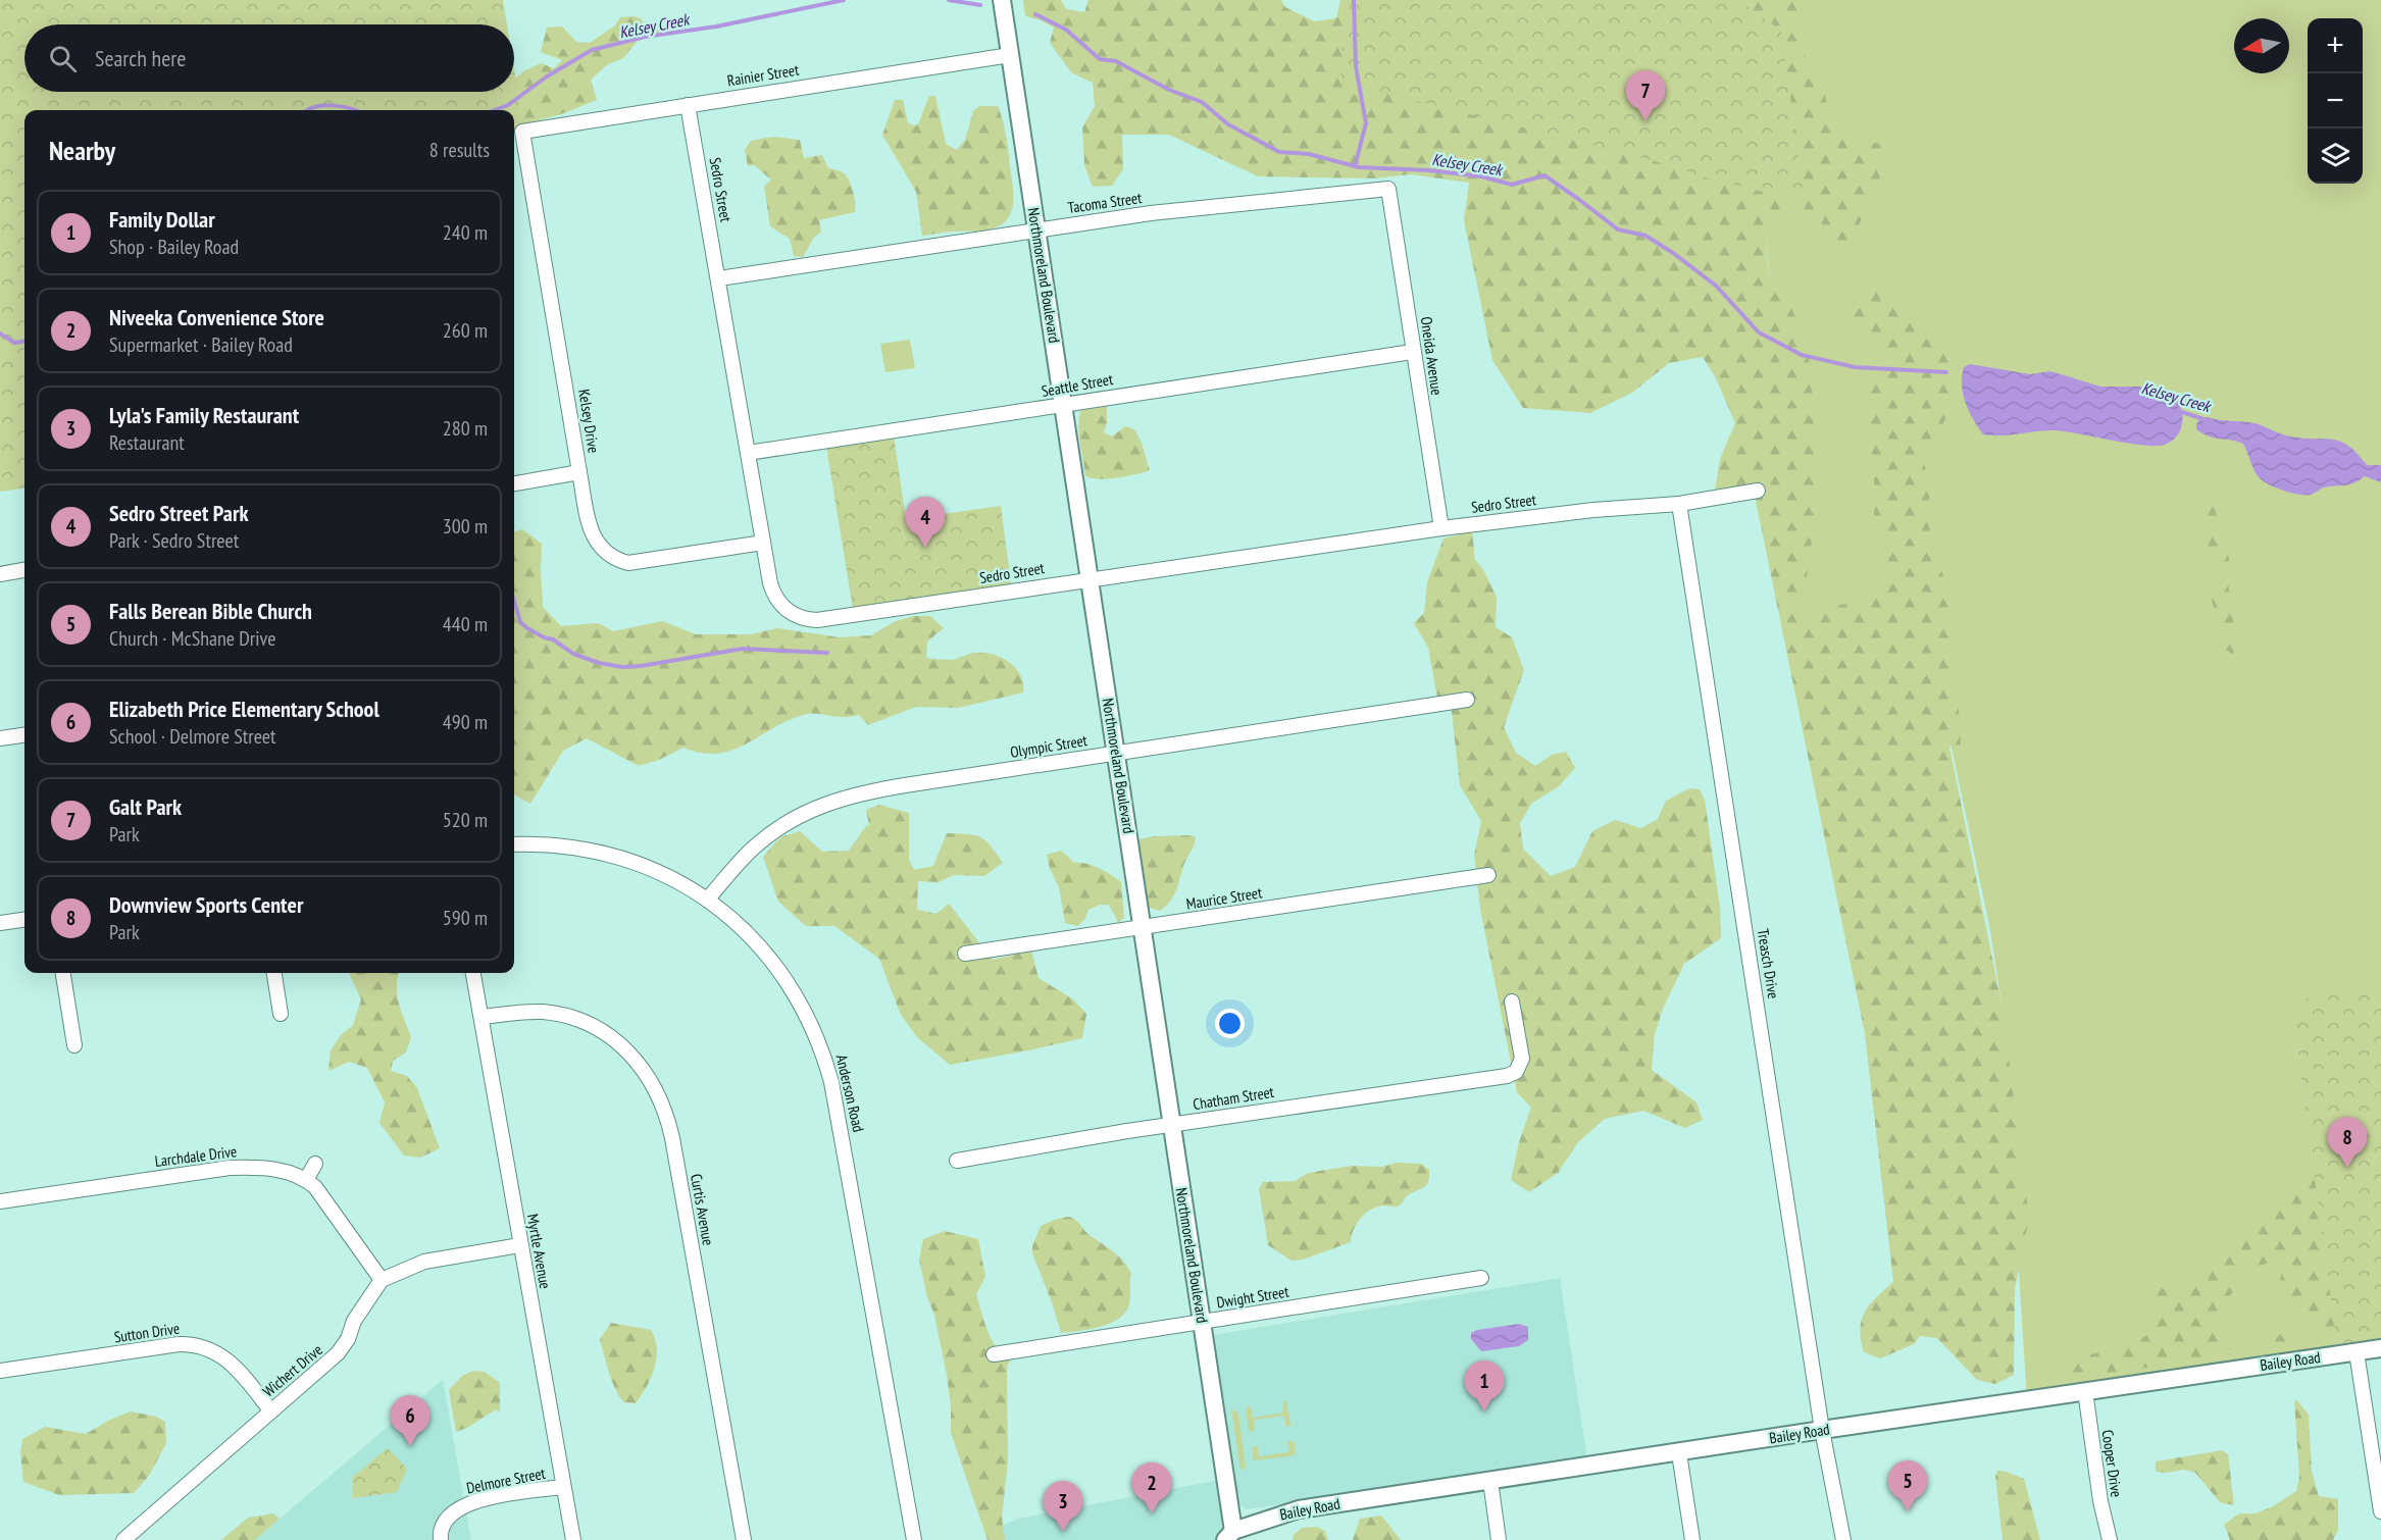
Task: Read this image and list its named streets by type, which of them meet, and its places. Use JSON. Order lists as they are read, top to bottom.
{
  "streets": {
    "street": [
      "Rainier Street",
      "Sedro Street",
      "Tacoma Street",
      "Northmoreland Boulevard",
      "Oneida Avenue",
      "Seattle Street",
      "Kelsey Drive",
      "Olympic Street",
      "Maurice Street",
      "Treasch Drive",
      "Anderson Road",
      "Chatham Street",
      "Larchdale Drive",
      "Curtis Avenue",
      "Myrtle Avenue",
      "Dwight Street",
      "Sutton Drive",
      "Bailey Road",
      "Wichert Drive",
      "Cooper Drive",
      "Delmore Street"
    ]
  },
  "crossings": [
    ["Rainier Street", "Sedro Street"],
    ["Rainier Street", "Northmoreland Boulevard"],
    ["Rainier Street", "Kelsey Drive"],
    ["Sedro Street", "Tacoma Street"],
    ["Sedro Street", "Northmoreland Boulevard"],
    ["Sedro Street", "Oneida Avenue"],
    ["Sedro Street", "Seattle Street"],
    ["Sedro Street", "Kelsey Drive"],
    ["Sedro Street", "Treasch Drive"],
    ["Tacoma Street", "Northmoreland Boulevard"],
    ["Tacoma Street", "Oneida Avenue"],
    ["Northmoreland Boulevard", "Seattle Street"],
    ["Northmoreland Boulevard", "Olympic Street"],
    ["Northmoreland Boulevard", "Maurice Street"],
    ["Northmoreland Boulevard", "Chatham Street"],
    ["Northmoreland Boulevard", "Dwight Street"],
    ["Northmoreland Boulevard", "Bailey Road"],
    ["Oneida Avenue", "Seattle Street"],
    ["Olympic Street", "Anderson Road"],
    ["Treasch Drive", "Bailey Road"],
    ["Larchdale Drive", "Wichert Drive"],
    ["Curtis Avenue", "Myrtle Avenue"],
    ["Myrtle Avenue", "Delmore Street"],
    ["Sutton Drive", "Wichert Drive"],
    ["Bailey Road", "Cooper Drive"]
  ],
  "water": ["Kelsey Creek"],
  "north": "left",
  "page": {
    "map_buttons": ["+", "−"],
    "search": "Search here",
    "pins": [
      "7",
      "4",
      "8",
      "1",
      "6",
      "5",
      "2",
      "3"
    ],
    "heading": ["Nearby", "8 results"],
    "list": [
      {
        "mark": "1",
        "name": "Family Dollar",
        "note": "Shop · Bailey Road",
        "value": "240 m"
      },
      {
        "mark": "2",
        "name": "Niveeka Convenience Store",
        "note": "Supermarket · Bailey Road",
        "value": "260 m"
      },
      {
        "mark": "3",
        "name": "Lyla's Family Restaurant",
        "note": "Restaurant",
        "value": "280 m"
      },
      {
        "mark": "4",
        "name": "Sedro Street Park",
        "note": "Park · Sedro Street",
        "value": "300 m"
      },
      {
        "mark": "5",
        "name": "Falls Berean Bible Church",
        "note": "Church · McShane Drive",
        "value": "440 m"
      },
      {
        "mark": "6",
        "name": "Elizabeth Price Elementary School",
        "note": "School · Delmore Street",
        "value": "490 m"
      },
      {
        "mark": "7",
        "name": "Galt Park",
        "note": "Park",
        "value": "520 m"
      },
      {
        "mark": "8",
        "name": "Downview Sports Center",
        "note": "Park",
        "value": "590 m"
      }
    ]
  }
}
